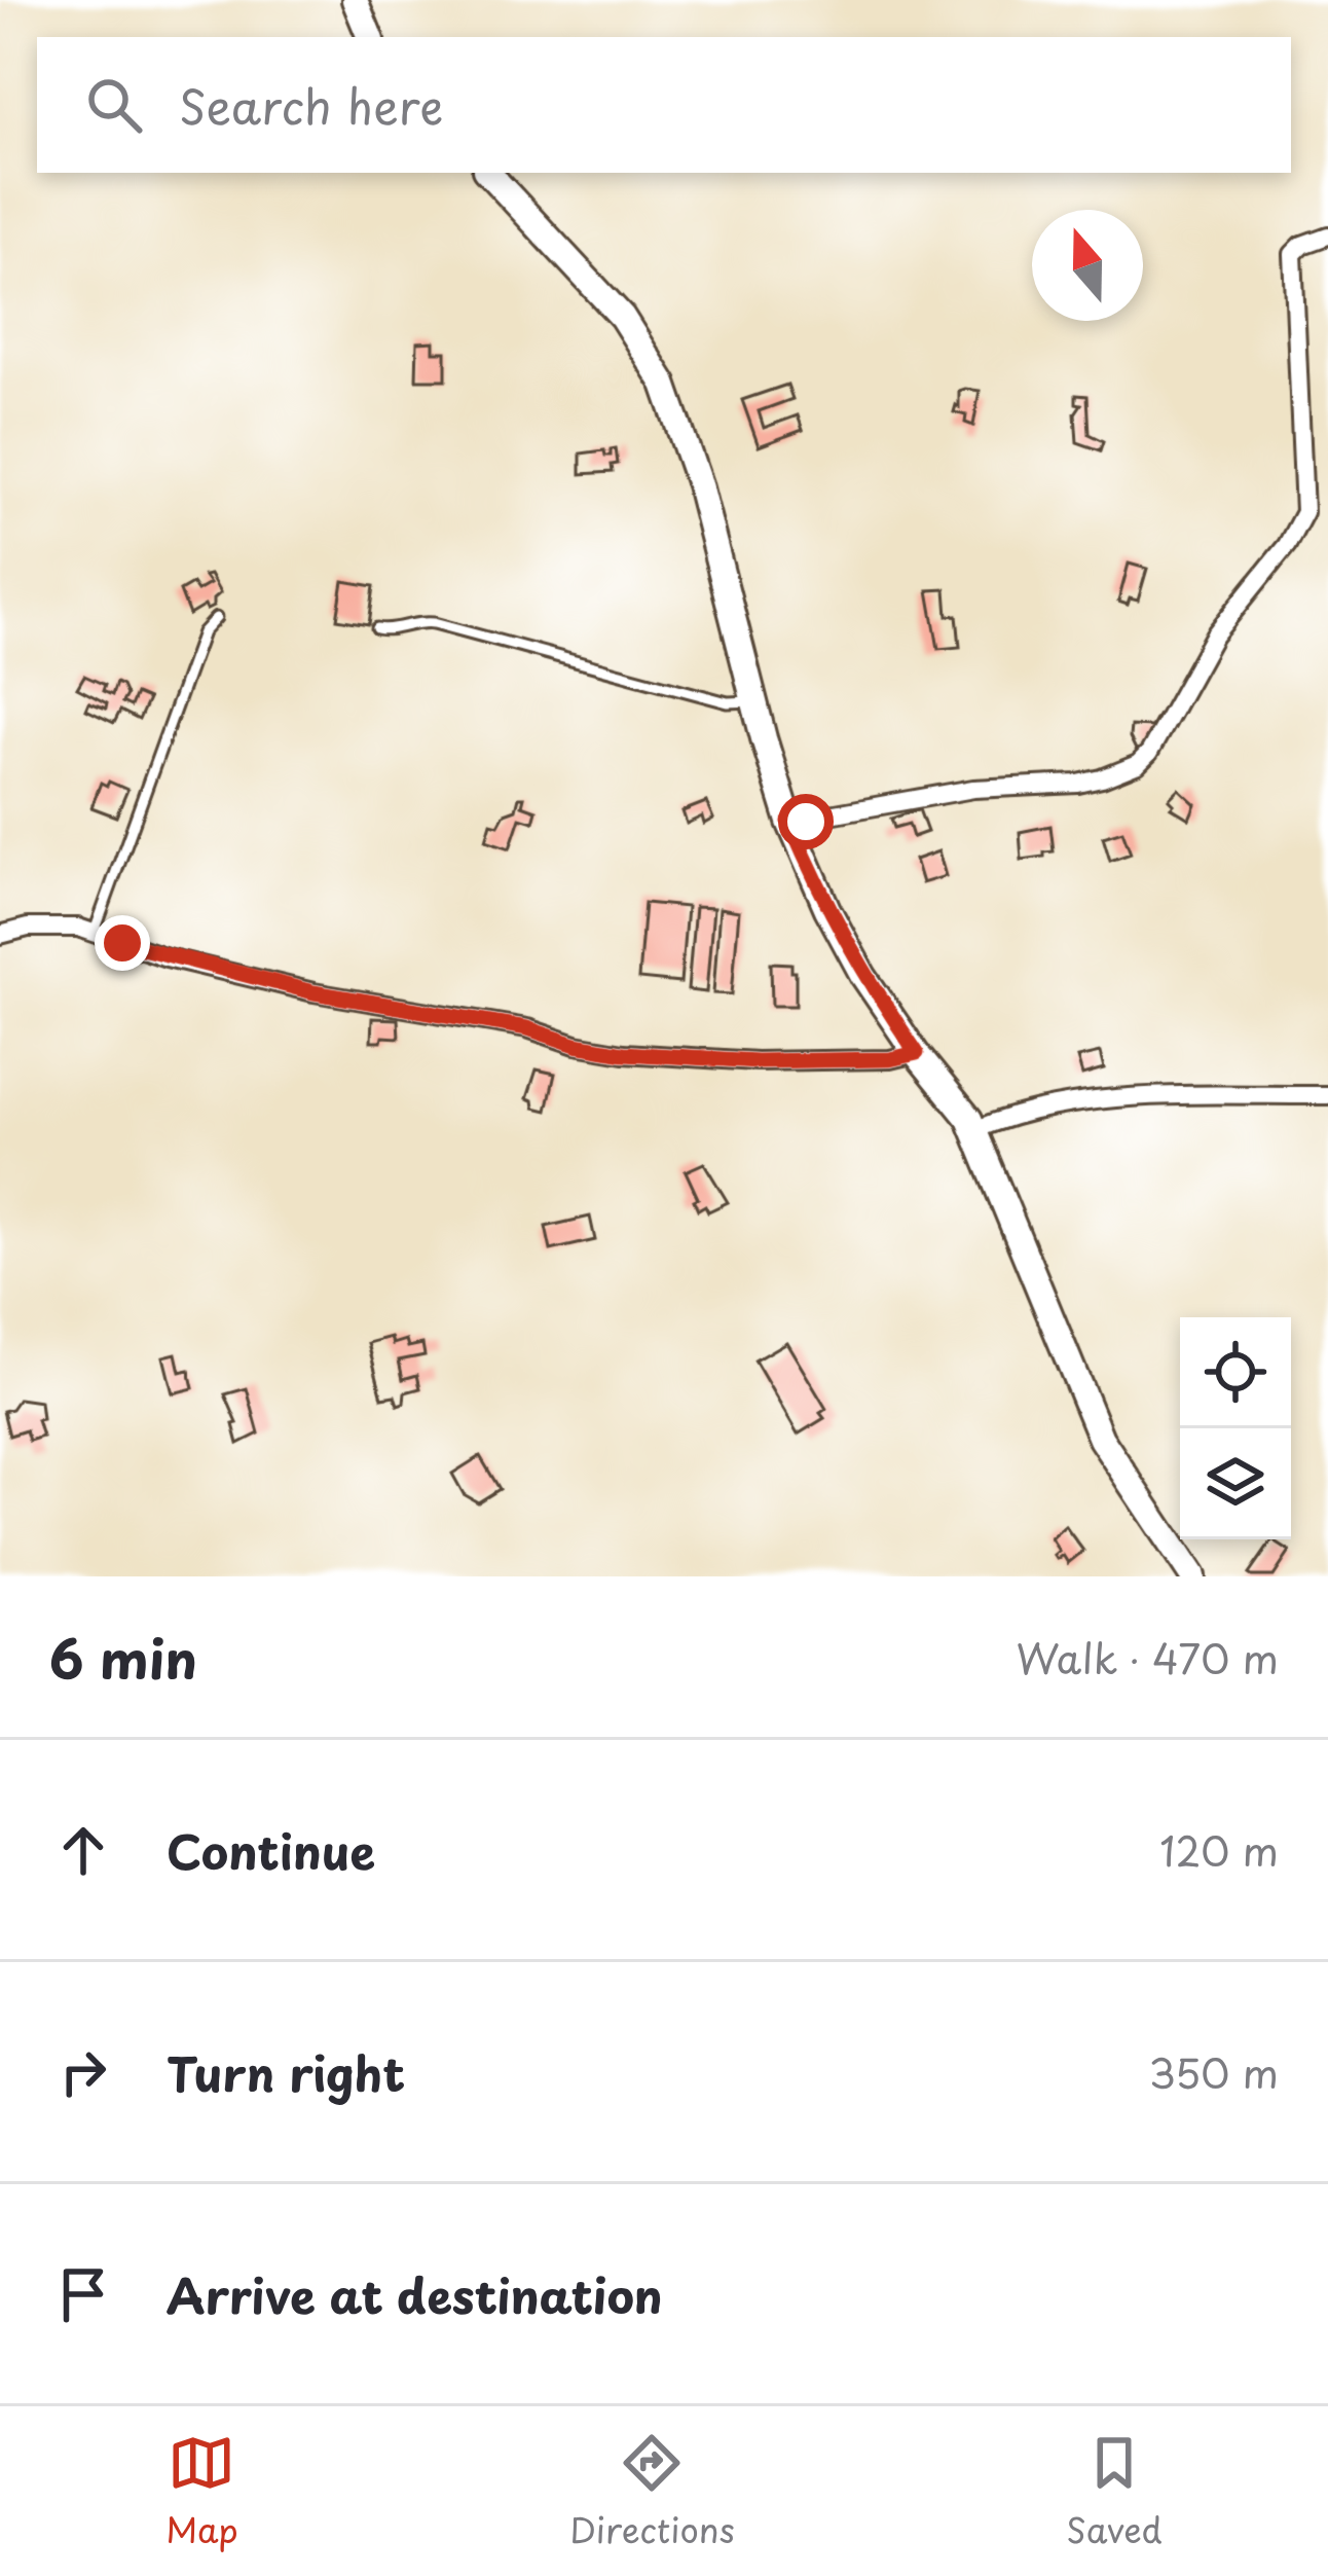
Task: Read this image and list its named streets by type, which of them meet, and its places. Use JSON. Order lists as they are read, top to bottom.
{
  "north": "top",
  "page": {
    "search": "Search here",
    "heading": ["6 min", "Walk · 470 m"],
    "list": [
      ["Continue", "120 m"],
      ["Turn right", "350 m"],
      "Arrive at destination"
    ],
    "nav": ["Map", "Directions", "Saved"]
  }
}
